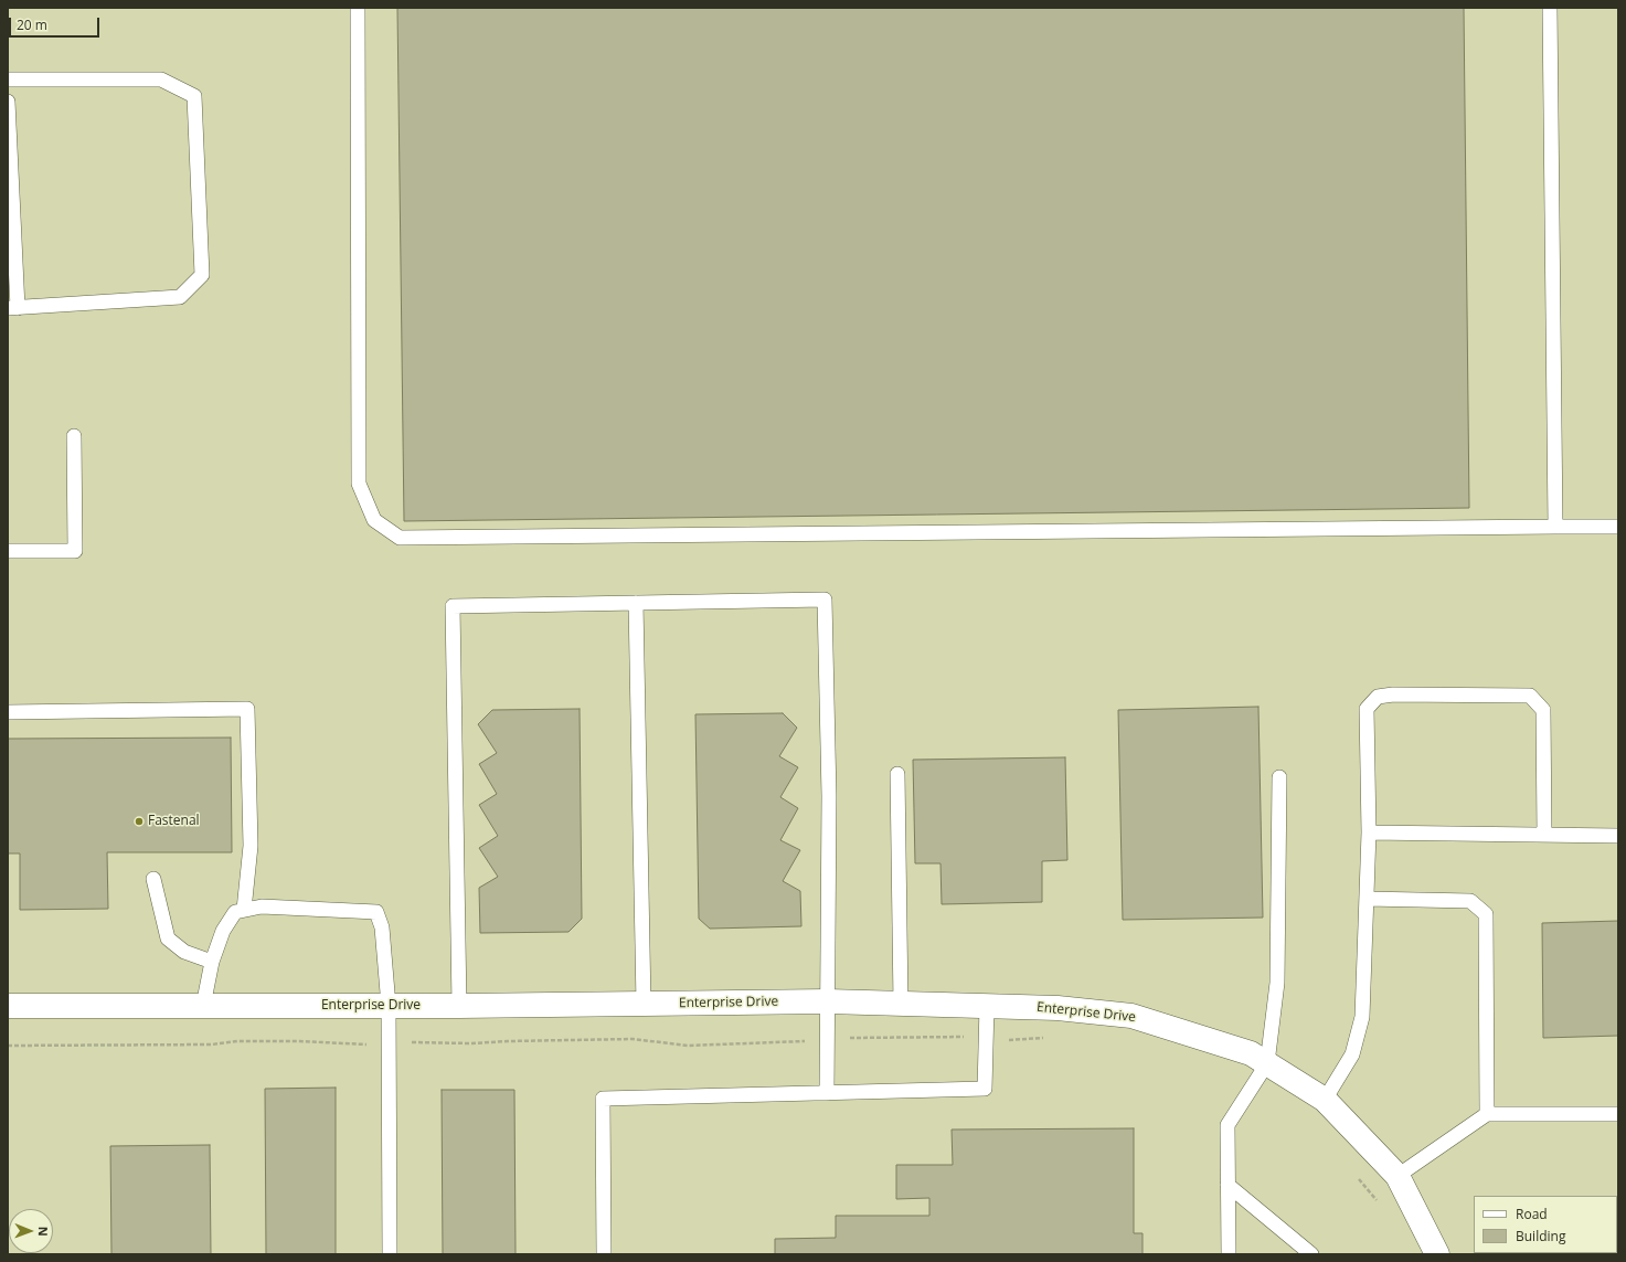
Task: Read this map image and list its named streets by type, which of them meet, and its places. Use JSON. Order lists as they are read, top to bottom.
{
  "streets": {
    "street": ["Enterprise Drive"]
  },
  "places": ["Fastenal"],
  "legend": ["Road", "Building"],
  "scale_bar": "20 m",
  "north": "right"
}
